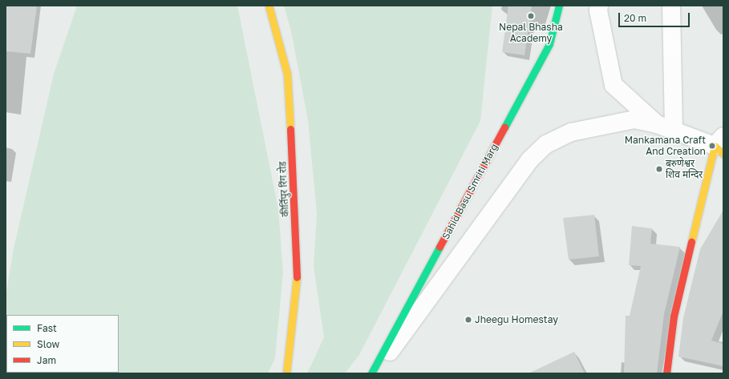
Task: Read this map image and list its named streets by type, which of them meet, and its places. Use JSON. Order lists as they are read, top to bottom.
{
  "streets": {
    "street": ["कीर्तिपुर रिंग रोड", "Sahid Basu Smriti Marg"]
  },
  "places": [
    "Nepal Bhasha Academy",
    "Mankamana Craft And Creation",
    "बरुणेश्वर शिव मन्दिर",
    "Jheegu Homestay"
  ],
  "legend": ["Fast", "Slow", "Jam"],
  "scale_bar": "20 m"
}
